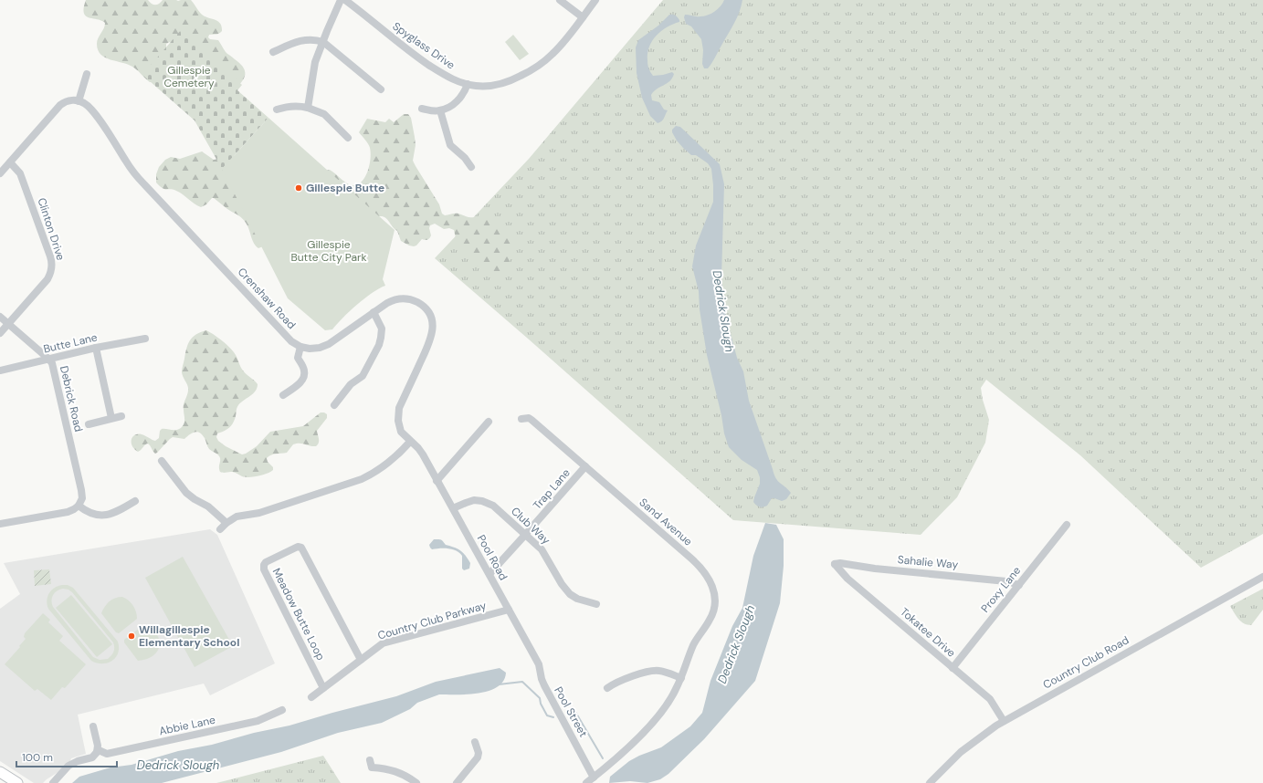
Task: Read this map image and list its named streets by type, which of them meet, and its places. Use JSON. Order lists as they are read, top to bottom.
{
  "streets": {
    "street": [
      "Spyglass Drive",
      "Clinton Drive",
      "Crenshaw Road",
      "Butte Lane",
      "Debrick Road",
      "Trap Lane",
      "Sand Avenue",
      "Club Way",
      "Pool Road",
      "Sahalie Way",
      "Proxy Lane",
      "Meadow Butte Loop",
      "Country Club Parkway",
      "Tokatee Drive",
      "Country Club Road",
      "Pool Street",
      "Abbie Lane"
    ]
  },
  "crossings": [
    ["Clinton Drive", "Debrick Road"],
    ["Butte Lane", "Debrick Road"],
    ["Trap Lane", "Sand Avenue"],
    ["Trap Lane", "Club Way"],
    ["Trap Lane", "Pool Road"],
    ["Sand Avenue", "Pool Street"],
    ["Club Way", "Pool Road"],
    ["Pool Road", "Country Club Parkway"],
    ["Pool Road", "Pool Street"],
    ["Sahalie Way", "Proxy Lane"],
    ["Sahalie Way", "Tokatee Drive"],
    ["Proxy Lane", "Tokatee Drive"],
    ["Meadow Butte Loop", "Country Club Parkway"],
    ["Tokatee Drive", "Country Club Road"]
  ],
  "water": ["Dedrick Slough"],
  "parks": ["Gillespie Cemetery", "Gillespie Butte City Park"],
  "places": ["Gillespie Butte", "Willagillespie Elementary School"],
  "scale_bar": "100 m"
}
